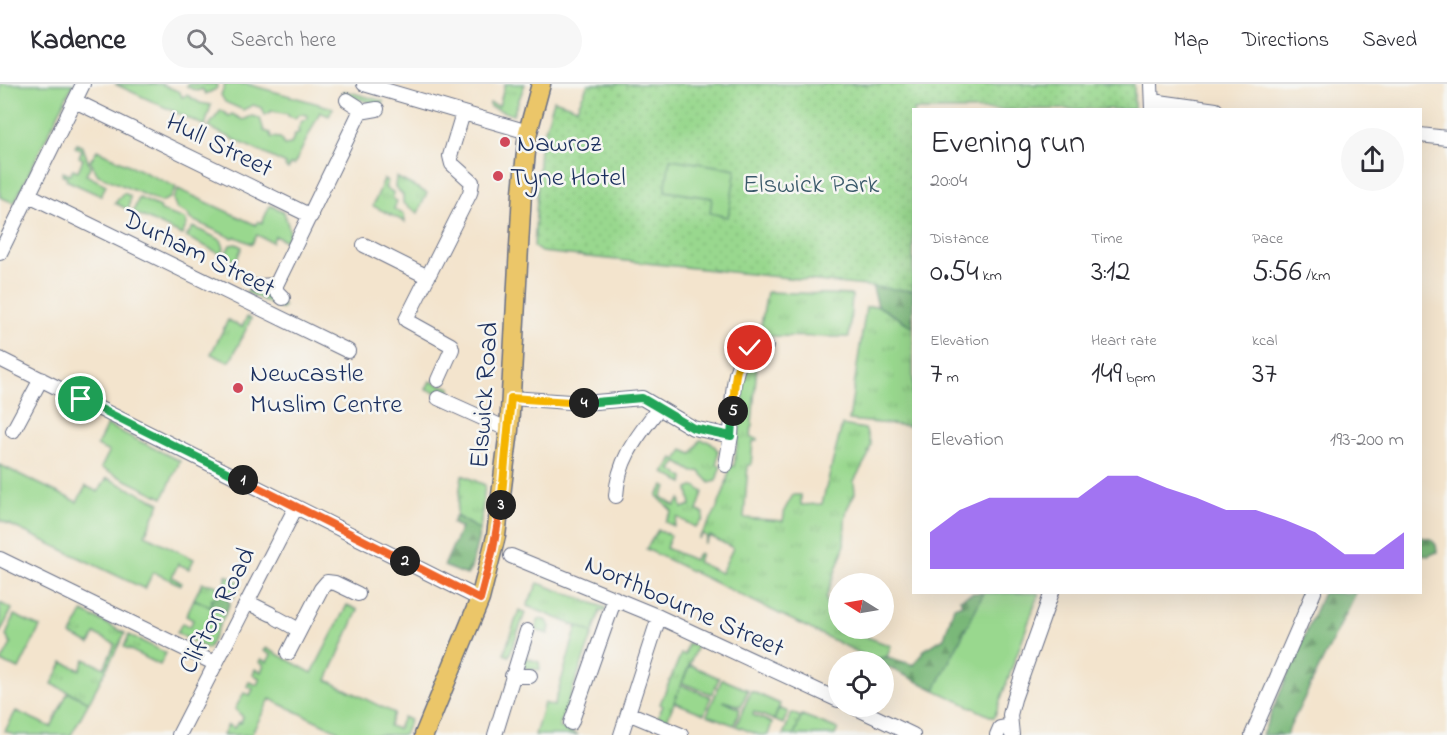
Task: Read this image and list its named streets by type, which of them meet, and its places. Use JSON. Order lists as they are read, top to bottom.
{
  "streets": {
    "main road": ["Elswick Road"],
    "street": [
      "Hull Street",
      "Durham Street",
      "Northbourne Street",
      "Clifton Road"
    ]
  },
  "parks": ["Elswick Park"],
  "places": ["Nawroz", "Tyne Hotel", "Newcastle Muslim Centre"],
  "north": "left",
  "page": {
    "header": "Kadence",
    "search": "Search here",
    "nav": ["Map", "Directions", "Saved"],
    "heading": ["Evening run", "20:04"],
    "stats": [
      ["Distance", "0.54 km"],
      ["Time", "3:12"],
      ["Pace", "5:56 /km"],
      ["Elevation", "7 m"],
      ["Heart rate", "149 bpm"],
      ["kcal", "37"]
    ],
    "pins": [
      "4",
      "5",
      "1",
      "3",
      "2"
    ],
    "chart": ["Elevation", "193–200 m"]
  }
}
